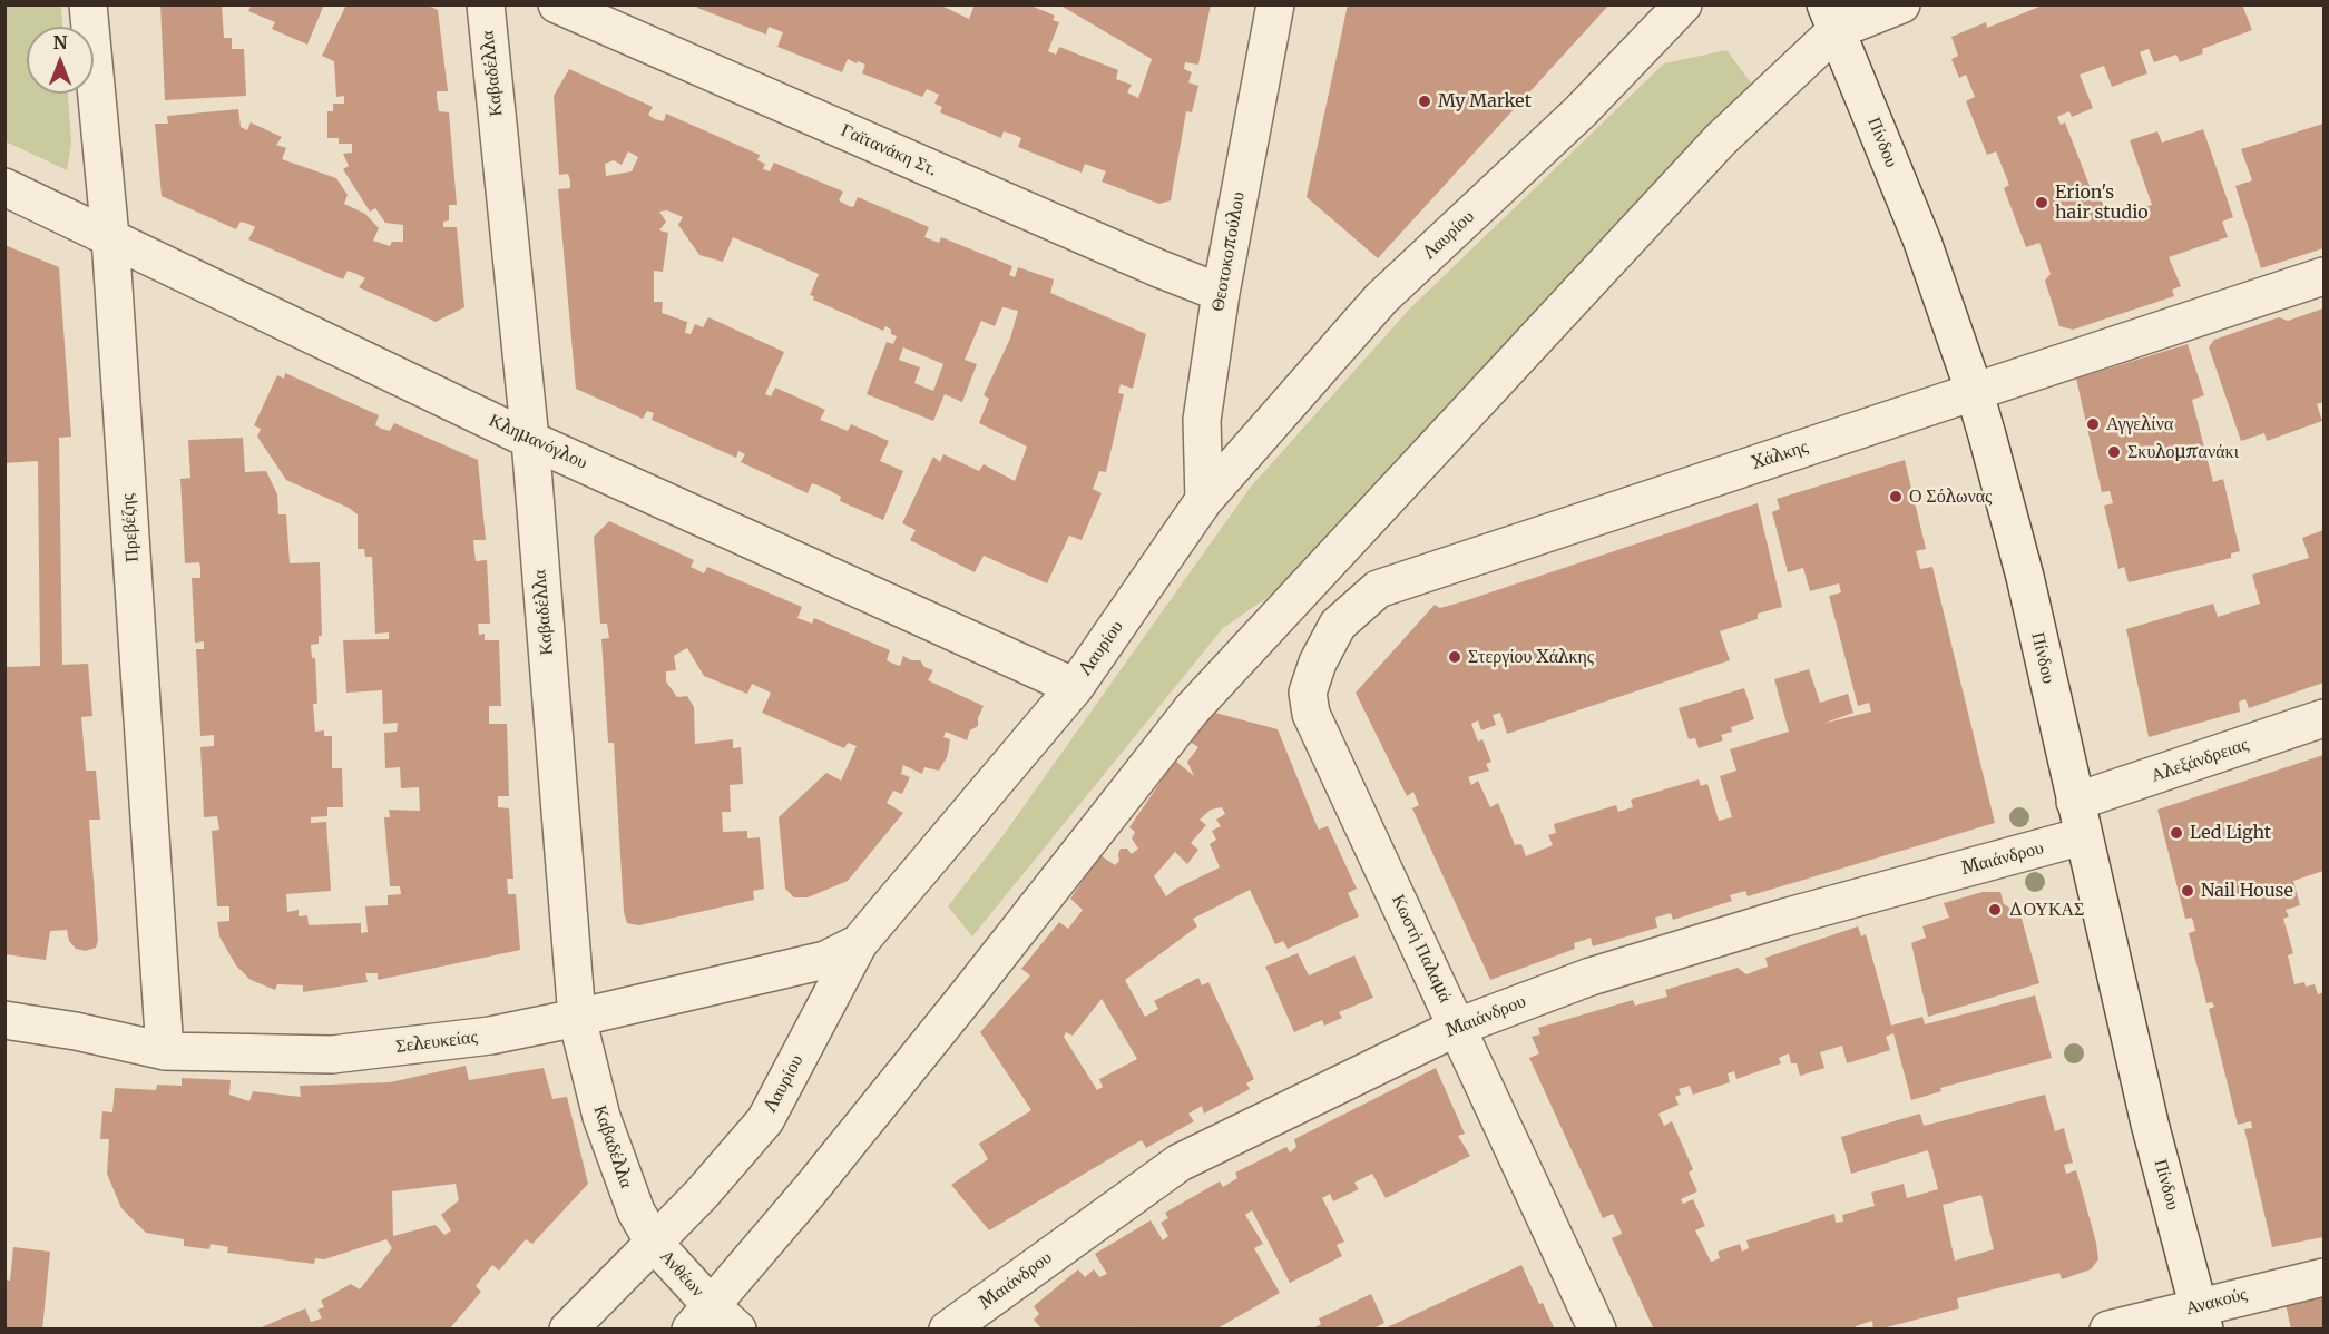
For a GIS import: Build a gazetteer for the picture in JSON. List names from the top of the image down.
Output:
{
  "streets": {
    "street": [
      "Καβαδέλλα",
      "Πίνδου",
      "Γαϊτανάκη Στ.",
      "Λαυρίου",
      "Θεοτοκοπούλου",
      "Κλημανόγλου",
      "Χάλκης",
      "Πρεβέζης",
      "Αλεξάνδρειας",
      "Μαιάνδρου",
      "Κωστή Παλαμά",
      "Σελευκείας",
      "Ανθέων",
      "Ανακούς"
    ]
  },
  "crossings": [
    ["Καβαδέλλα", "Κλημανόγλου"],
    ["Καβαδέλλα", "Σελευκείας"],
    ["Καβαδέλλα", "Ανθέων"],
    ["Πίνδου", "Χάλκης"],
    ["Πίνδου", "Αλεξάνδρειας"],
    ["Πίνδου", "Μαιάνδρου"],
    ["Πίνδου", "Ανακούς"],
    ["Γαϊτανάκη Στ.", "Θεοτοκοπούλου"],
    ["Λαυρίου", "Θεοτοκοπούλου"],
    ["Λαυρίου", "Κλημανόγλου"],
    ["Λαυρίου", "Σελευκείας"],
    ["Λαυρίου", "Ανθέων"],
    ["Κλημανόγλου", "Πρεβέζης"],
    ["Χάλκης", "Κωστή Παλαμά"],
    ["Πρεβέζης", "Σελευκείας"],
    ["Αλεξάνδρειας", "Μαιάνδρου"],
    ["Μαιάνδρου", "Κωστή Παλαμά"]
  ],
  "places": [
    "My Market",
    "Erion's hair studio",
    "Αγγελίνα",
    "Σκυλομπανάκι",
    "Ο Σόλωνας",
    "Στεργίου Χάλκης",
    "Led Light",
    "Nail House",
    "ΔΟΥΚΑΣ"
  ],
  "north": "top"
}
